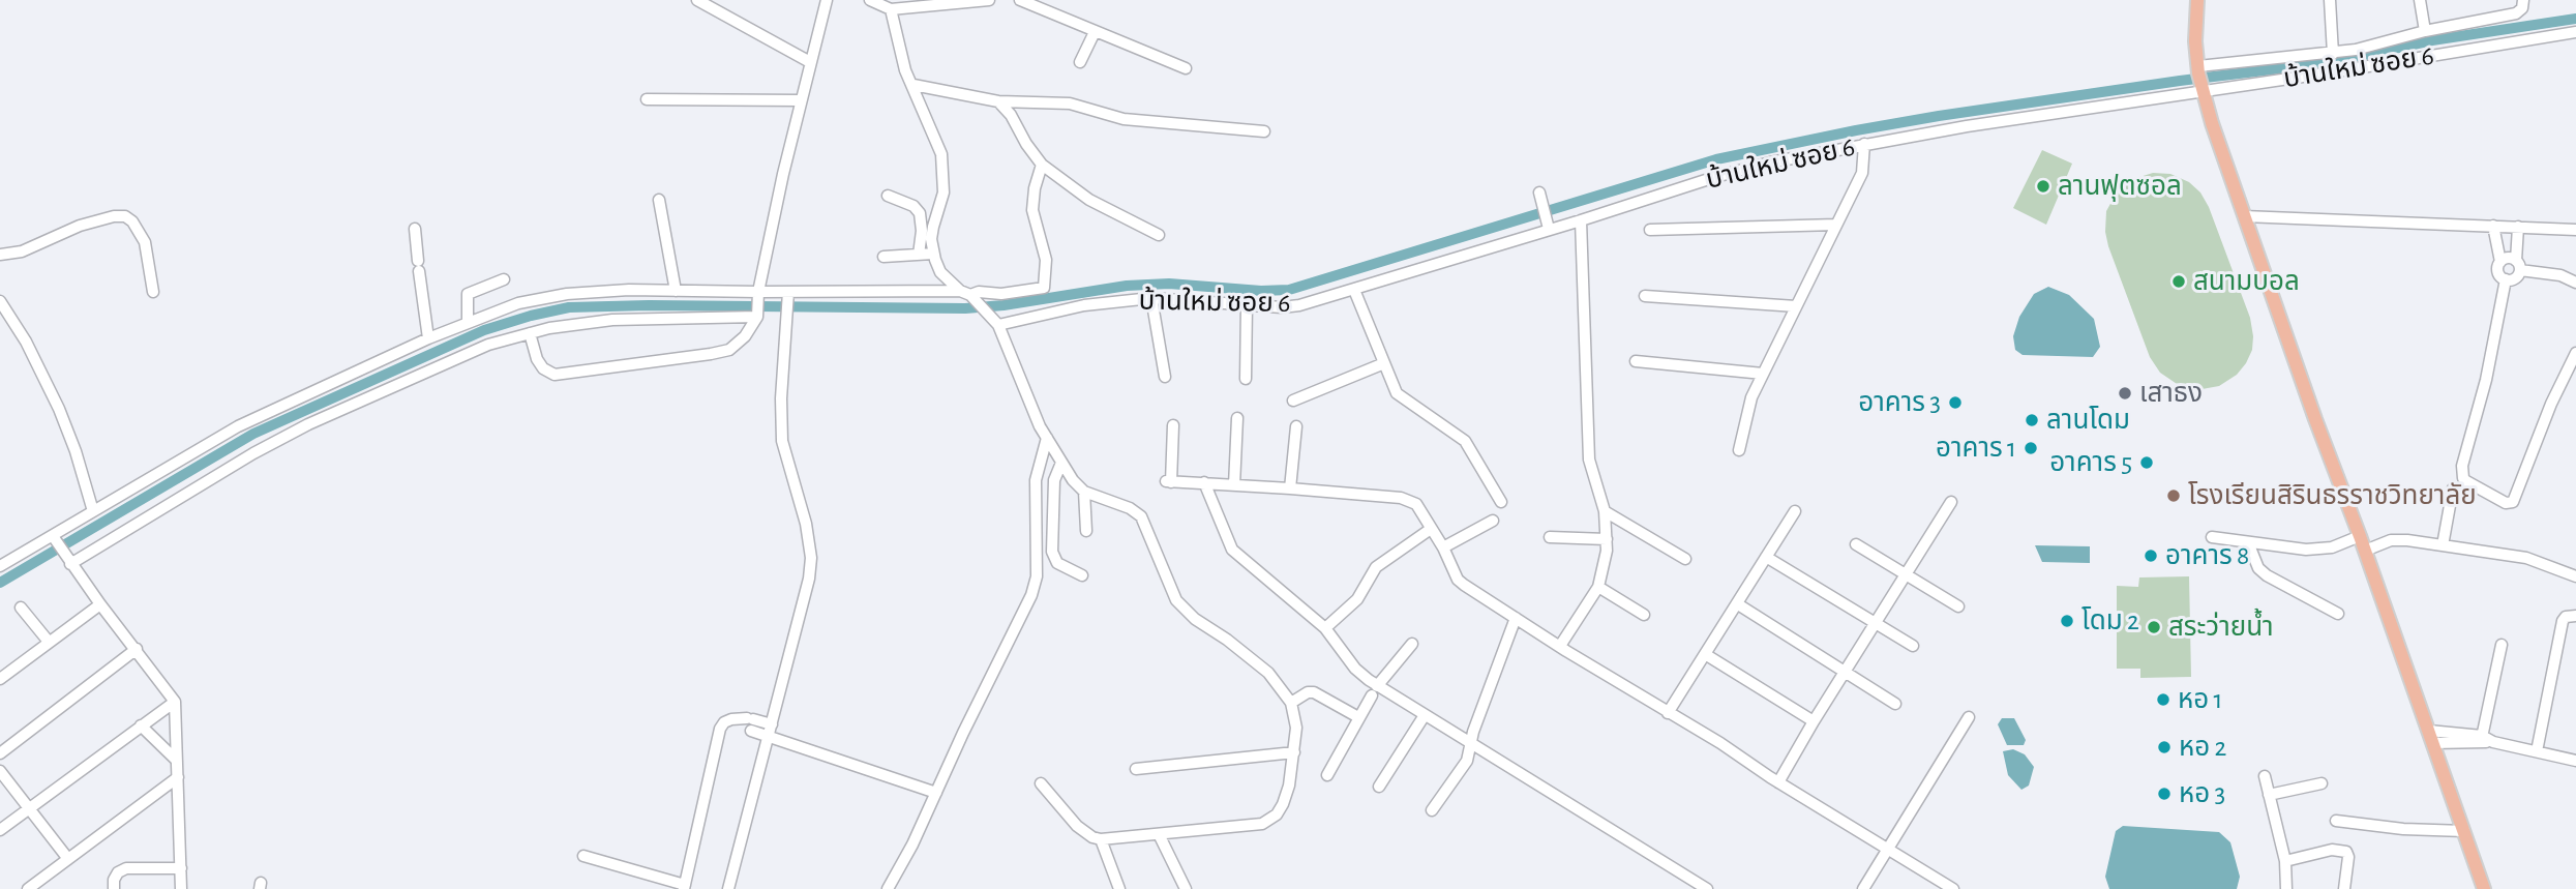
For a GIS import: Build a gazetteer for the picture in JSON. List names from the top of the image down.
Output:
{
  "streets": {
    "street": ["บ้านใหม่ ซอย 6"]
  },
  "places": [
    "ลานฟุตซอล",
    "สนามบอล",
    "เสาธง",
    "อาคาร 3",
    "ลานโดม",
    "อาคาร 1",
    "อาคาร 5",
    "โรงเรียนสิรินธรราชวิทยาลัย",
    "อาคาร 8",
    "โดม 2",
    "สระว่ายน้ำ",
    "หอ 1",
    "หอ 2",
    "หอ 3"
  ]
}
